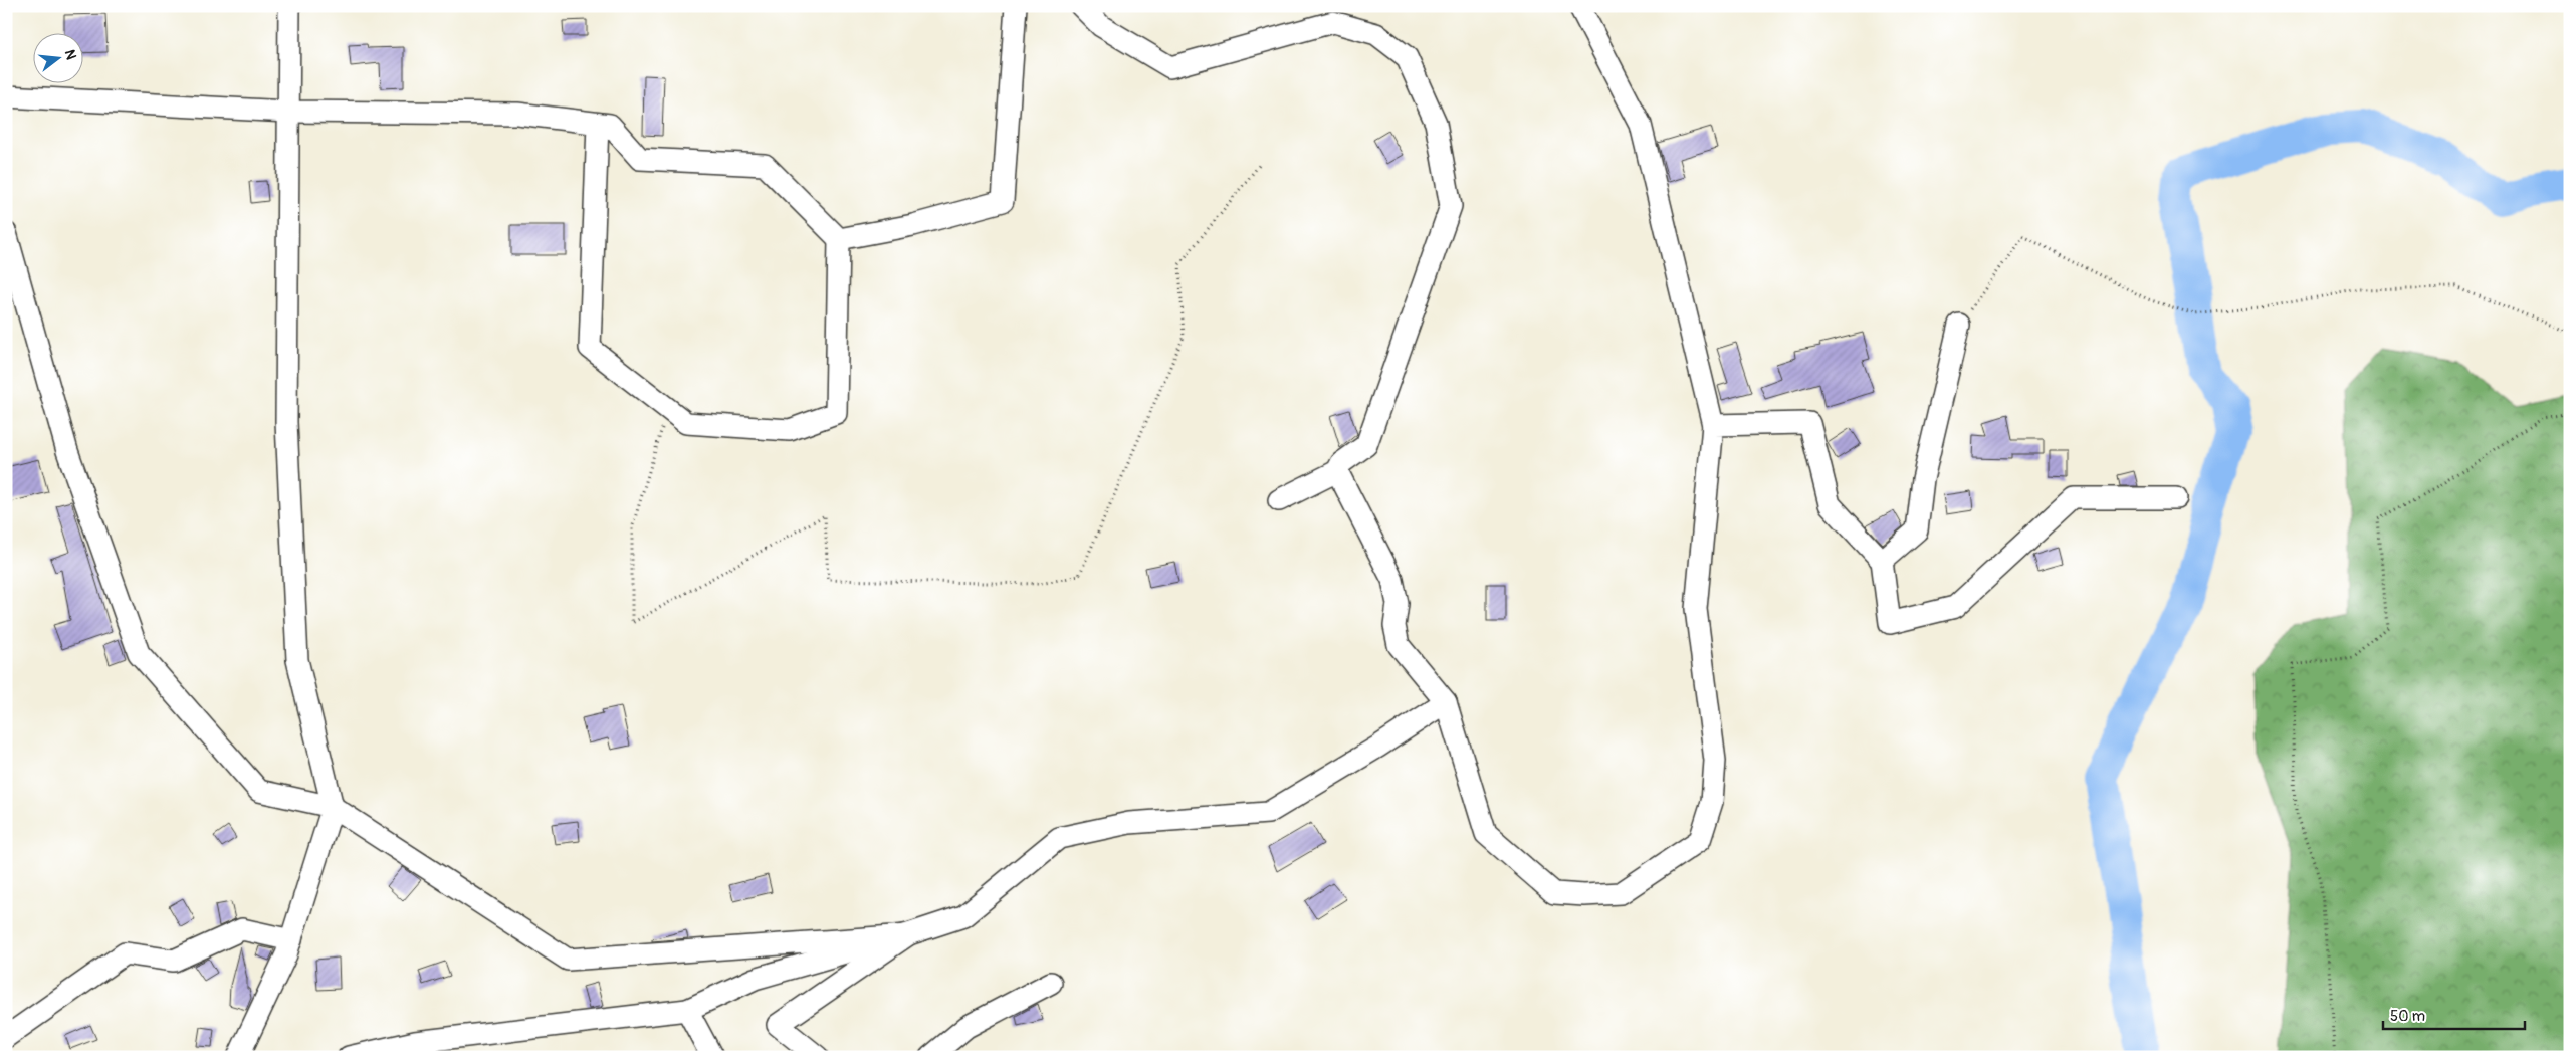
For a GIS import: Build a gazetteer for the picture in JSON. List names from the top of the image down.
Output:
{
  "scale_bar": "50 m",
  "north": "right"
}
